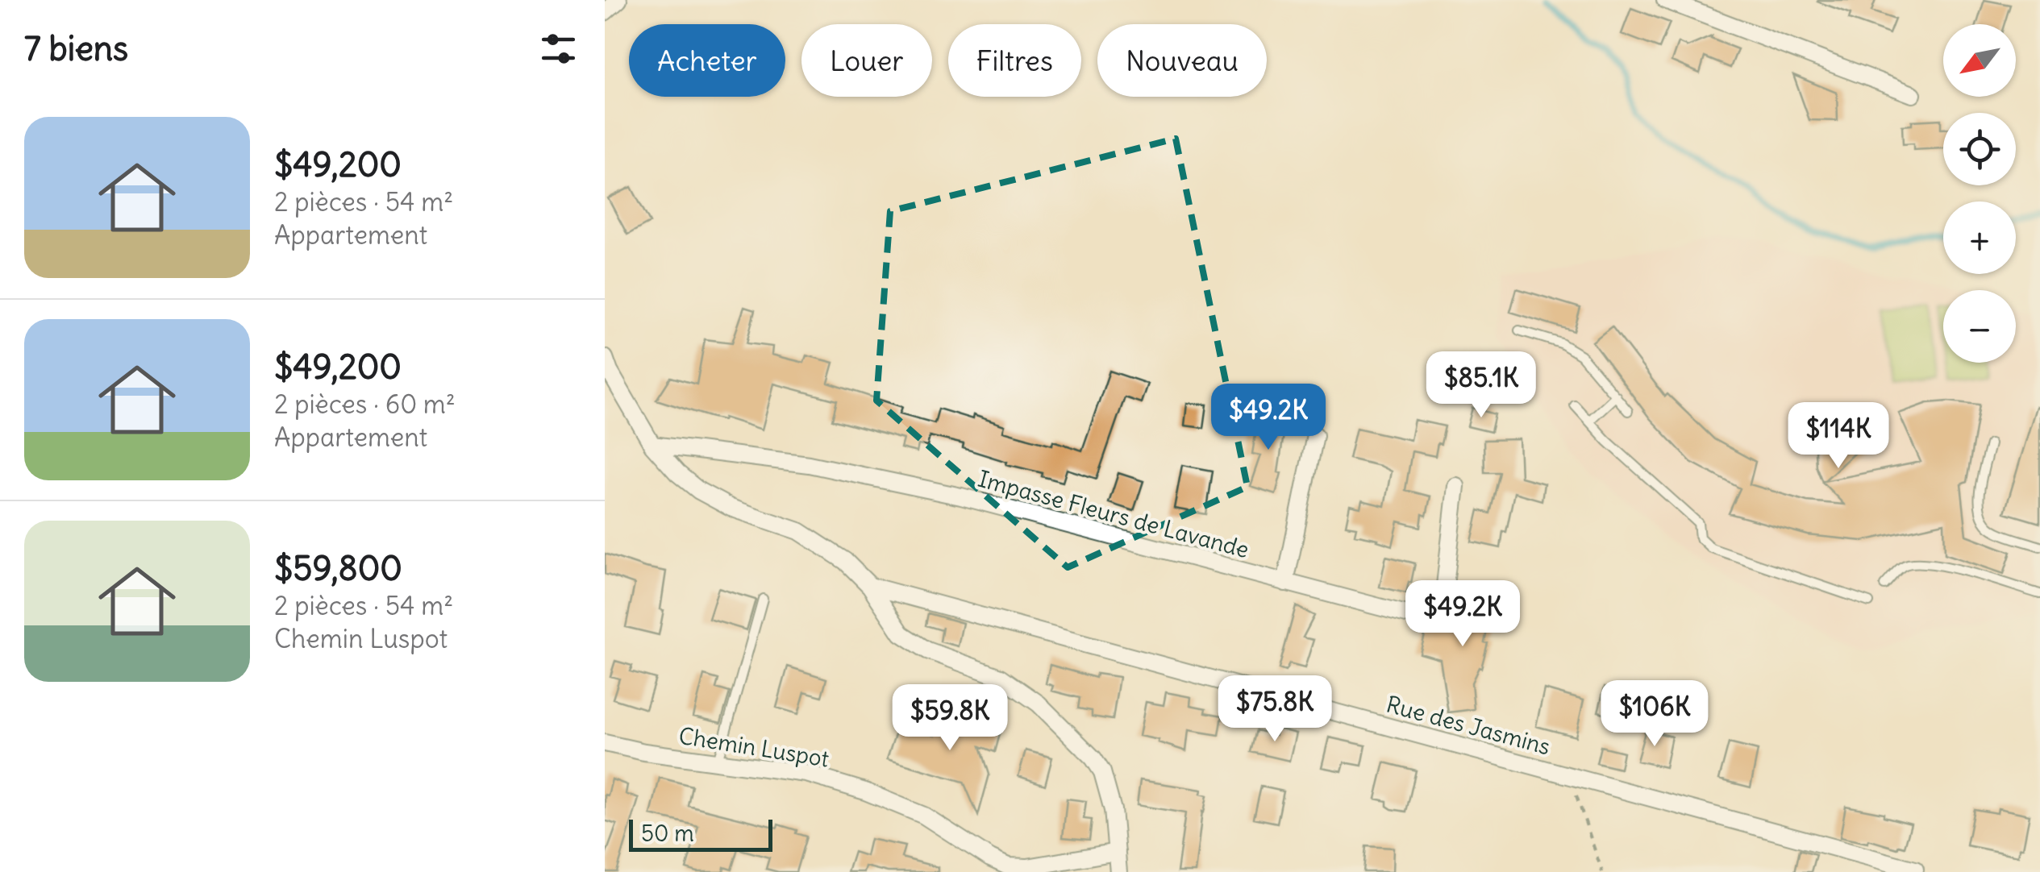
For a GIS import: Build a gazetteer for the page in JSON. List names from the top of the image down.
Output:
{
  "streets": {
    "street": ["Impasse Fleurs de Lavande", "Rue des Jasmins", "Chemin Luspot"]
  },
  "scale_bar": "50 m",
  "north": "bottom left",
  "page": {
    "heading": "7 biens",
    "map_buttons": ["+", "−"],
    "chip": [
      "Acheter",
      "Louer",
      "Filtres",
      "Nouveau"
    ],
    "list": [
      {
        "name": "$49,200",
        "note": "2 pièces · 54 m² · Appartement"
      },
      {
        "name": "$49,200",
        "note": "2 pièces · 60 m² · Appartement"
      },
      {
        "name": "$59,800",
        "note": "2 pièces · 54 m² · Chemin Luspot"
      }
    ],
    "price": [
      "$85.1K",
      "$49.2K",
      "$114K",
      "$49.2K",
      "$75.8K",
      "$106K",
      "$59.8K"
    ],
    "scale": "50 m"
  }
}
